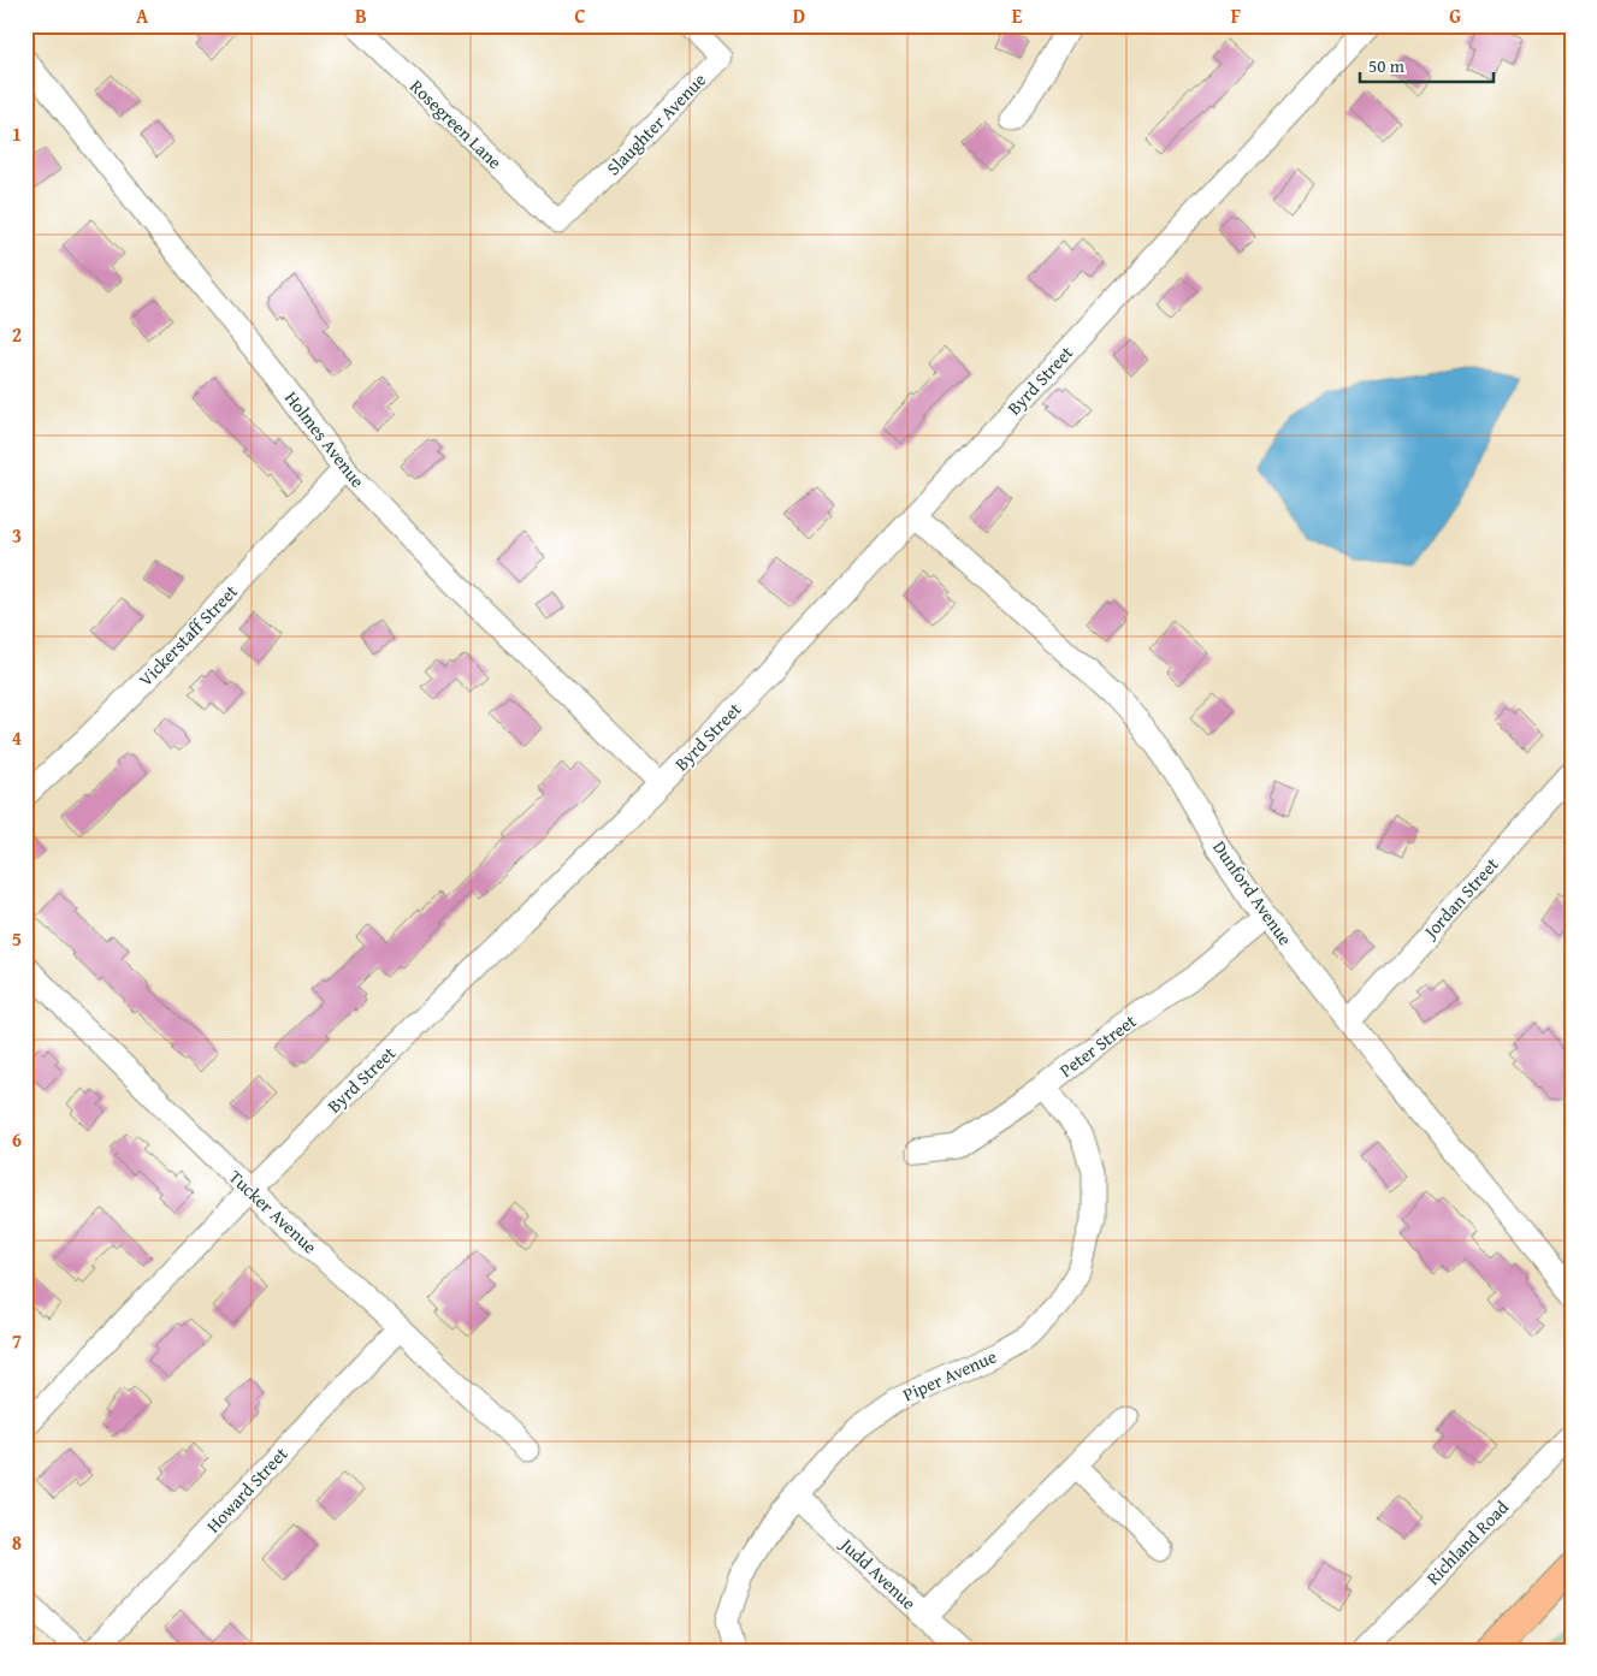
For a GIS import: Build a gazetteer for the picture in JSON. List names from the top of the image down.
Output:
{
  "streets": {
    "street": [
      "Rosegreen Lane",
      "Slaughter Avenue",
      "Byrd Street",
      "Holmes Avenue",
      "Vickerstaff Street",
      "Dunford Avenue",
      "Jordan Street",
      "Peter Street",
      "Tucker Avenue",
      "Piper Avenue",
      "Howard Street",
      "Richland Road",
      "Judd Avenue"
    ]
  },
  "crossings": [
    ["Rosegreen Lane", "Slaughter Avenue"],
    ["Byrd Street", "Holmes Avenue"],
    ["Byrd Street", "Dunford Avenue"],
    ["Byrd Street", "Tucker Avenue"],
    ["Holmes Avenue", "Vickerstaff Street"],
    ["Dunford Avenue", "Jordan Street"],
    ["Dunford Avenue", "Peter Street"],
    ["Peter Street", "Piper Avenue"],
    ["Tucker Avenue", "Howard Street"],
    ["Piper Avenue", "Judd Avenue"]
  ],
  "scale_bar": "50 m",
  "grid": {
    "columns": [
      "A",
      "B",
      "C",
      "D",
      "E",
      "F",
      "G"
    ],
    "rows": [
      "1",
      "2",
      "3",
      "4",
      "5",
      "6",
      "7",
      "8"
    ]
  }
}
